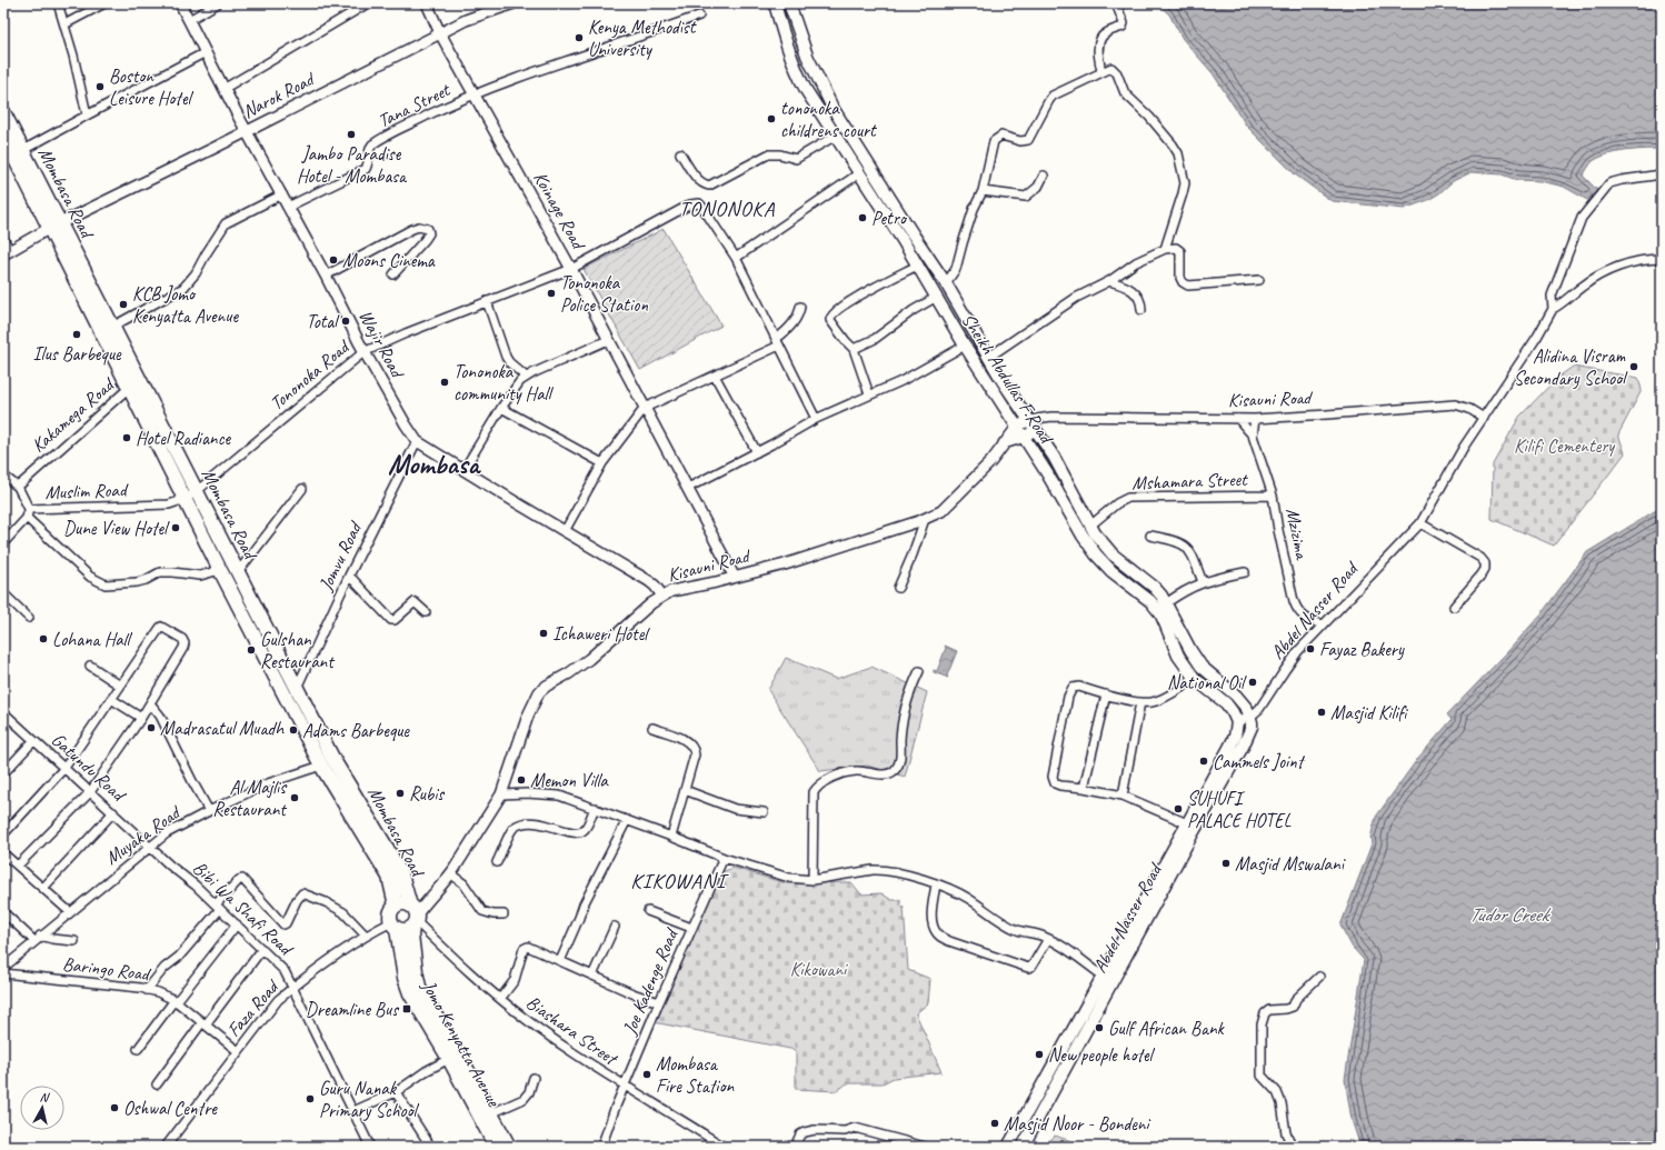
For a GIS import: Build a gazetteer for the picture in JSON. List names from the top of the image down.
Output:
{
  "streets": {
    "highway": ["Mombasa Road", "Jomo Kenyatta Avenue"],
    "main road": ["Sheikh Abdullas F.Road", "Abdel Nasser Road"],
    "street": [
      "Narok Road",
      "Tana Street",
      "Koinage Road",
      "Wajir Road",
      "Tononoka Road",
      "Kisauni Road",
      "Kakamega Road",
      "Mshamara Street",
      "Muslim Road",
      "Mzizima",
      "Jomvu Road",
      "Gatundu Road",
      "Muyaka Road",
      "Bibi Wa Shafi Road",
      "Baringo Road",
      "Joe Kadenge Road",
      "Faza Road",
      "Biashara Street"
    ]
  },
  "crossings": [
    ["Narok Road", "Mombasa Road"],
    ["Narok Road", "Koinage Road"],
    ["Narok Road", "Wajir Road"],
    ["Tana Street", "Koinage Road"],
    ["Tana Street", "Wajir Road"],
    ["Mombasa Road", "Tononoka Road"],
    ["Mombasa Road", "Kisauni Road"],
    ["Mombasa Road", "Kakamega Road"],
    ["Mombasa Road", "Muslim Road"],
    ["Mombasa Road", "Jomvu Road"],
    ["Mombasa Road", "Muyaka Road"],
    ["Mombasa Road", "Faza Road"],
    ["Mombasa Road", "Biashara Street"],
    ["Mombasa Road", "Jomo Kenyatta Avenue"],
    ["Koinage Road", "Tononoka Road"],
    ["Koinage Road", "Kisauni Road"],
    ["Wajir Road", "Tononoka Road"],
    ["Wajir Road", "Kisauni Road"],
    ["Wajir Road", "Jomvu Road"],
    ["Sheikh Abdullas F.Road", "Kisauni Road"],
    ["Sheikh Abdullas F.Road", "Mshamara Street"],
    ["Sheikh Abdullas F.Road", "Abdel Nasser Road"],
    ["Kisauni Road", "Abdel Nasser Road"],
    ["Kisauni Road", "Faza Road"],
    ["Kisauni Road", "Biashara Street"],
    ["Kisauni Road", "Jomo Kenyatta Avenue"],
    ["Mshamara Street", "Mzizima"],
    ["Mzizima", "Abdel Nasser Road"],
    ["Gatundu Road", "Muyaka Road"],
    ["Gatundu Road", "Bibi Wa Shafi Road"],
    ["Muyaka Road", "Bibi Wa Shafi Road"],
    ["Bibi Wa Shafi Road", "Faza Road"],
    ["Baringo Road", "Faza Road"],
    ["Joe Kadenge Road", "Biashara Street"],
    ["Faza Road", "Biashara Street"],
    ["Faza Road", "Jomo Kenyatta Avenue"],
    ["Biashara Street", "Jomo Kenyatta Avenue"]
  ],
  "districts": ["TONONOKA", "Mombasa", "KIKOWANI"],
  "water": ["Tudor Creek"],
  "parks": ["Kilifi Cementery", "Kikowani"],
  "places": {
    "other": [
      "Kenya Methodist University",
      "Boston Leisure Hotel",
      "tononoka childrens court",
      "Jambo Paradise Hotel - Mombasa",
      "Petro",
      "Moons Cinema",
      "Tononoka Police Station",
      "KCB Jomo Kenyatta Avenue",
      "Total",
      "Ilus Barbeque",
      "Alidina Visram Secondary School",
      "Tononoka community Hall",
      "Hotel Radiance",
      "Dune View Hotel",
      "Ichaweri Hotel",
      "Lohana Hall",
      "Fayaz Bakery",
      "Gulshan Restaurant",
      "National Oil",
      "Masjid Kilifi",
      "Madrasatul Muadh",
      "Adams Barbeque",
      "Cammels Joint",
      "Memon Villa",
      "Rubis",
      "Al Majlis Restaurant",
      "SUHUFI PALACE HOTEL",
      "Masjid Mswalani",
      "Gulf African Bank",
      "New people hotel",
      "Mombasa Fire Station",
      "Guru Nanak Primary School",
      "Oshwal Centre",
      "Masjid Noor - Bondeni"
    ],
    "transit": ["Dreamline Bus"]
  },
  "north": "top"
}
